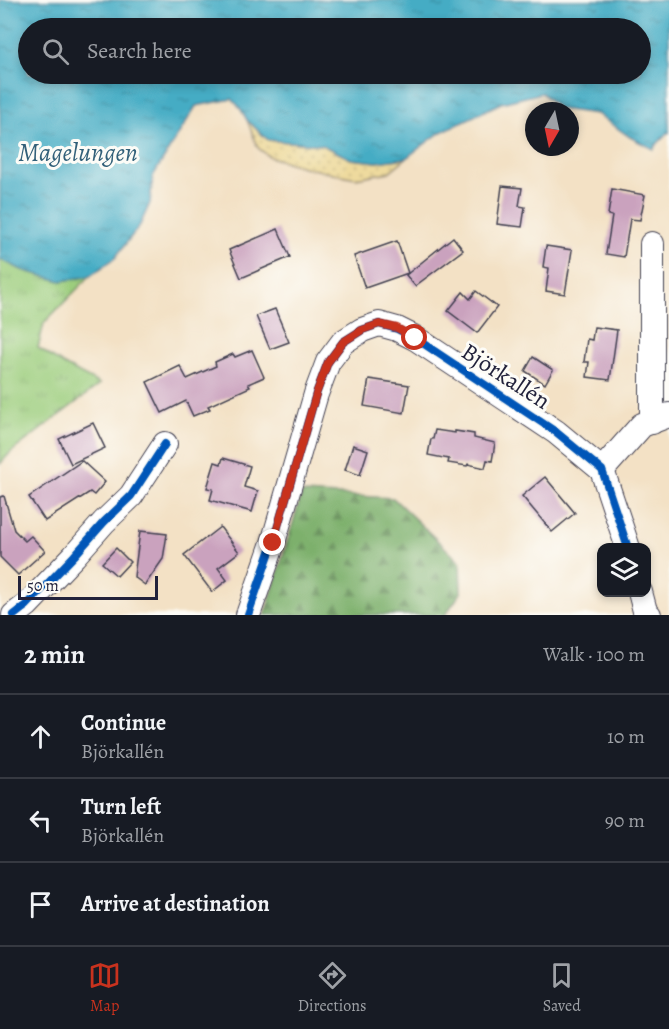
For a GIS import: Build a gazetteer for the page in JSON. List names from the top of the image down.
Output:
{
  "streets": {
    "street": ["Björkallén"]
  },
  "water": ["Magelungen"],
  "scale_bar": "50 m",
  "north": "bottom",
  "page": {
    "search": "Search here",
    "scale": "50 m",
    "heading": ["2 min", "Walk · 100 m"],
    "list": [
      ["Continue", "Björkallén", "10 m"],
      ["Turn left", "Björkallén", "90 m"],
      "Arrive at destination"
    ],
    "nav": ["Map", "Directions", "Saved"]
  }
}
